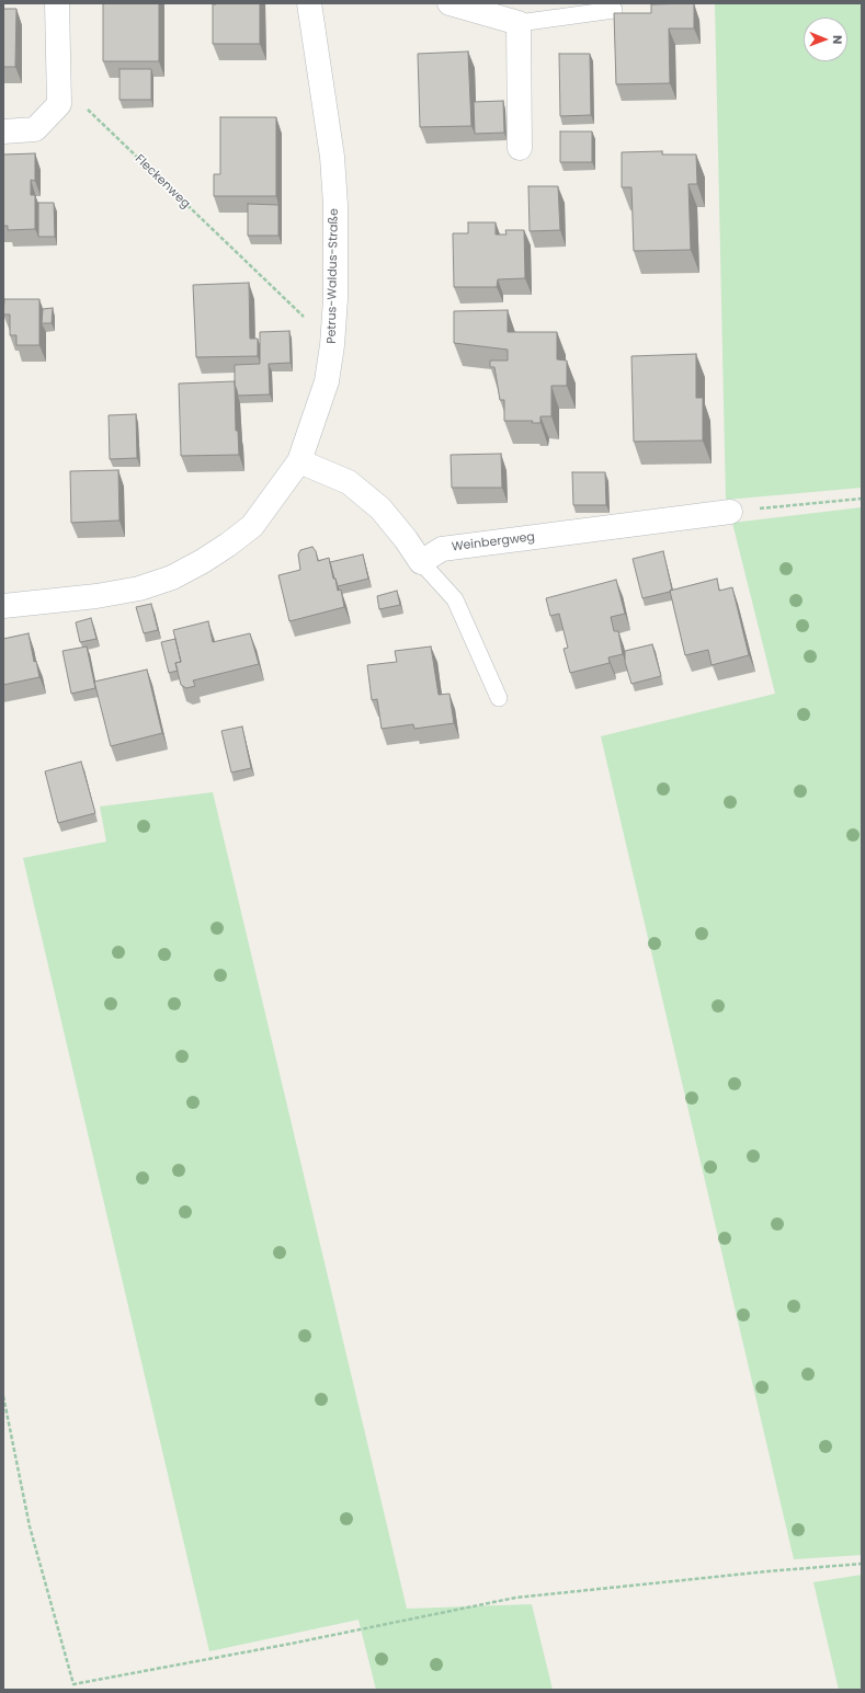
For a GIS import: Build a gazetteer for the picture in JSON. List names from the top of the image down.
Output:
{
  "streets": {
    "street": ["Petrus-Waldus-Straße", "Weinbergweg"],
    "path": ["Fleckenweg"]
  },
  "crossings": [
    ["Fleckenweg", "Petrus-Waldus-Straße"]
  ],
  "north": "right"
}
